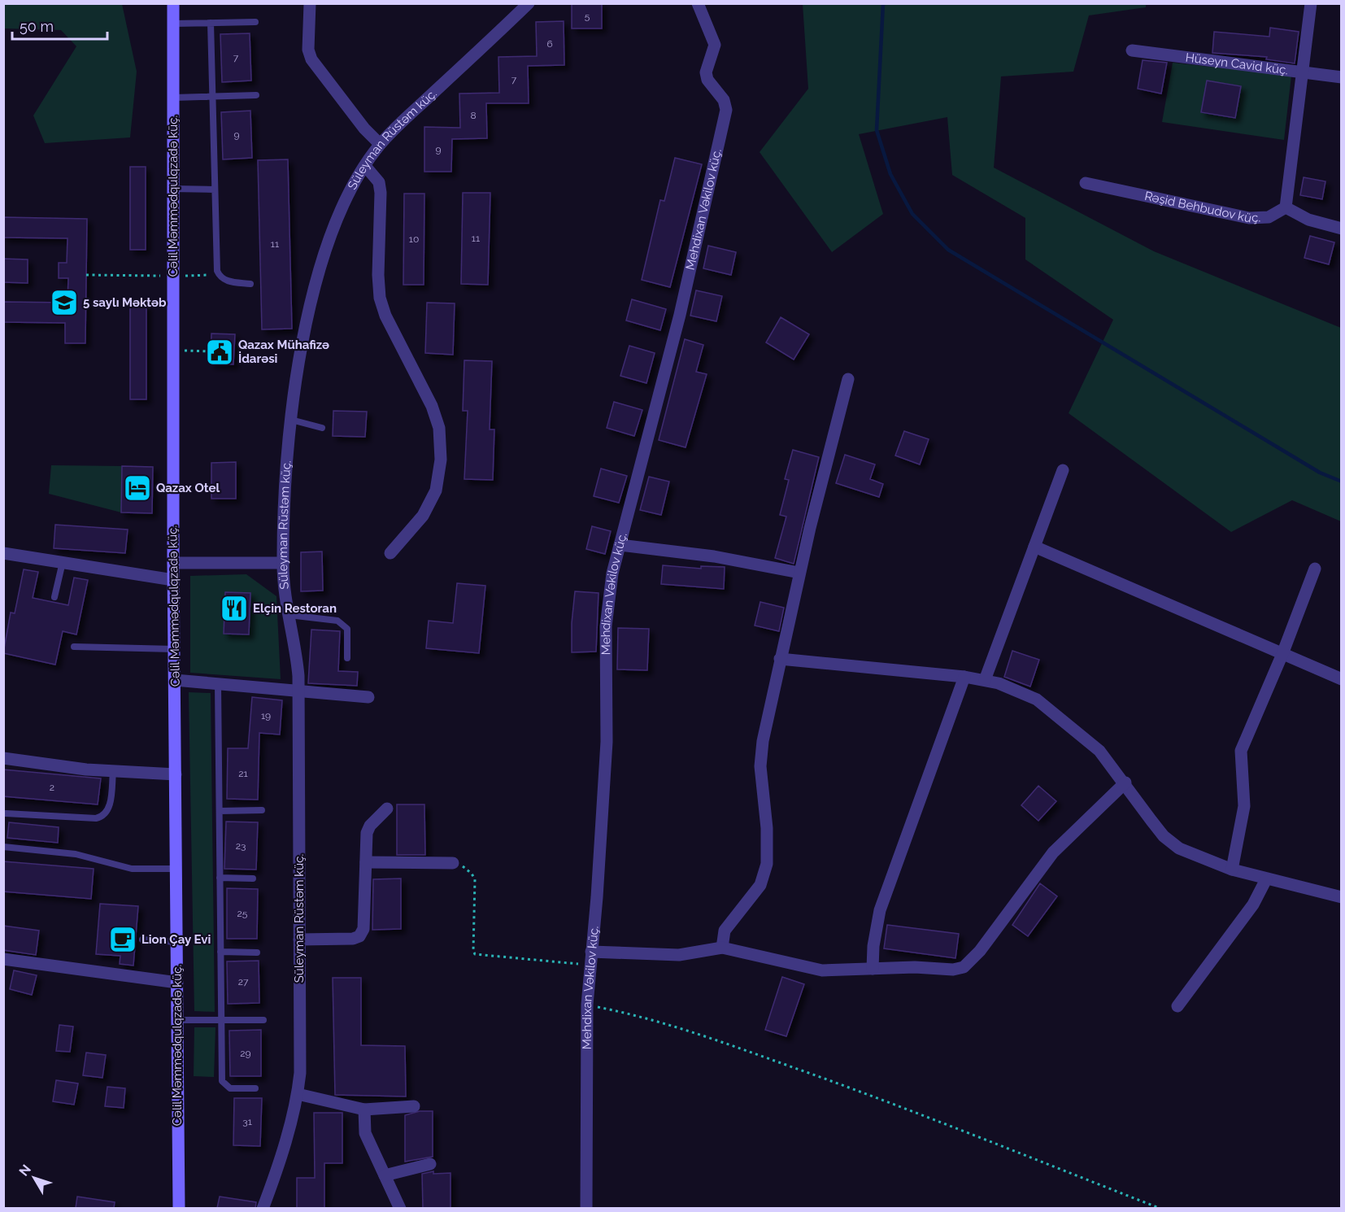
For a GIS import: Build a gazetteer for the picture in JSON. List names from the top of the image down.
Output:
{
  "streets": {
    "street": [
      "Hüseyn Cavid küç.",
      "Süleyman Rüstəm küç.",
      "Cəlil Məmmədqulqzadə küç.",
      "Rəşid Behbudov küç.",
      "Mehdixan Vəkilov küç."
    ]
  },
  "places": {
    "school or university": ["5 saylı Məktəb"],
    "public building": ["Qazax Mühafizə İdarəsi"],
    "hotel": ["Qazax Otel"],
    "restaurant": ["Elçin Restoran"],
    "cafe": ["Lion Çay Evi"]
  },
  "house_numbers": [
    "5",
    "6",
    "7",
    "7",
    "8",
    "9",
    "9",
    "11",
    "10",
    "11",
    "19",
    "21",
    "2",
    "23",
    "25",
    "27",
    "29",
    "31"
  ],
  "scale_bar": "50 m",
  "north": "top left"
}
